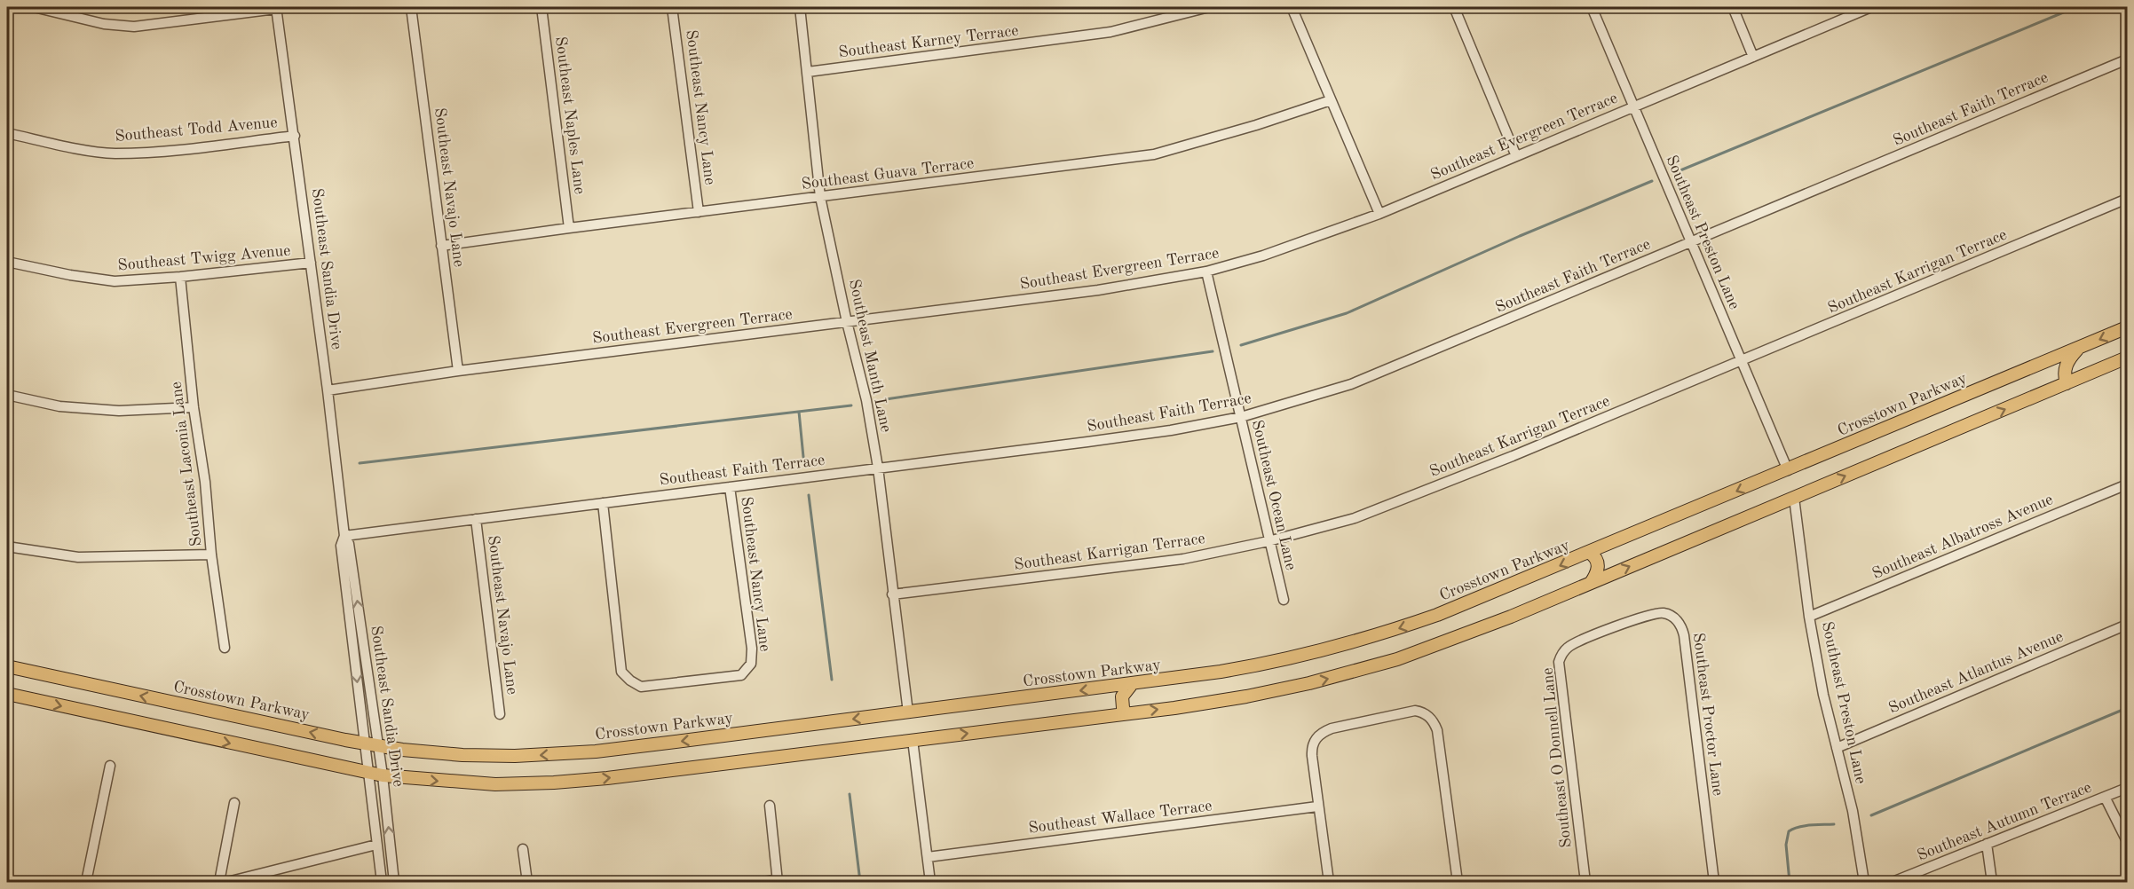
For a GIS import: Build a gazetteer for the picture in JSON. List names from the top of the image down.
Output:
{
  "streets": {
    "main road": ["Crosstown Parkway"],
    "street": [
      "Southeast Karney Terrace",
      "Southeast Nancy Lane",
      "Southeast Faith Terrace",
      "Southeast Naples Lane",
      "Southeast Todd Avenue",
      "Southeast Evergreen Terrace",
      "Southeast Guava Terrace",
      "Southeast Navajo Lane",
      "Southeast Preston Lane",
      "Southeast Twigg Avenue",
      "Southeast Sandia Drive",
      "Southeast Karrigan Terrace",
      "Southeast Manth Lane",
      "Southeast Laconia Lane",
      "Southeast Ocean Lane",
      "Southeast Albatross Avenue",
      "Southeast Atlantus Avenue",
      "Southeast Proctor Lane",
      "Southeast O Donnell Lane",
      "Southeast Wallace Terrace",
      "Southeast Autumn Terrace"
    ]
  },
  "crossings": [
    ["Southeast Karney Terrace", "Southeast Manth Lane"],
    ["Southeast Nancy Lane", "Southeast Faith Terrace"],
    ["Southeast Nancy Lane", "Southeast Guava Terrace"],
    ["Southeast Faith Terrace", "Southeast Navajo Lane"],
    ["Southeast Faith Terrace", "Southeast Preston Lane"],
    ["Southeast Faith Terrace", "Southeast Sandia Drive"],
    ["Southeast Faith Terrace", "Southeast Manth Lane"],
    ["Southeast Faith Terrace", "Southeast Ocean Lane"],
    ["Southeast Naples Lane", "Southeast Guava Terrace"],
    ["Southeast Todd Avenue", "Southeast Sandia Drive"],
    ["Southeast Evergreen Terrace", "Southeast Navajo Lane"],
    ["Southeast Evergreen Terrace", "Southeast Preston Lane"],
    ["Southeast Evergreen Terrace", "Southeast Sandia Drive"],
    ["Southeast Evergreen Terrace", "Southeast Manth Lane"],
    ["Southeast Evergreen Terrace", "Southeast Ocean Lane"],
    ["Southeast Guava Terrace", "Southeast Navajo Lane"],
    ["Southeast Guava Terrace", "Southeast Manth Lane"],
    ["Southeast Preston Lane", "Southeast Karrigan Terrace"],
    ["Southeast Preston Lane", "Crosstown Parkway"],
    ["Southeast Preston Lane", "Southeast Albatross Avenue"],
    ["Southeast Preston Lane", "Southeast Atlantus Avenue"],
    ["Southeast Twigg Avenue", "Southeast Sandia Drive"],
    ["Southeast Twigg Avenue", "Southeast Laconia Lane"],
    ["Southeast Sandia Drive", "Crosstown Parkway"],
    ["Southeast Karrigan Terrace", "Southeast Manth Lane"],
    ["Southeast Karrigan Terrace", "Southeast Ocean Lane"],
    ["Southeast Manth Lane", "Crosstown Parkway"],
    ["Southeast Proctor Lane", "Southeast O Donnell Lane"]
  ]
}
